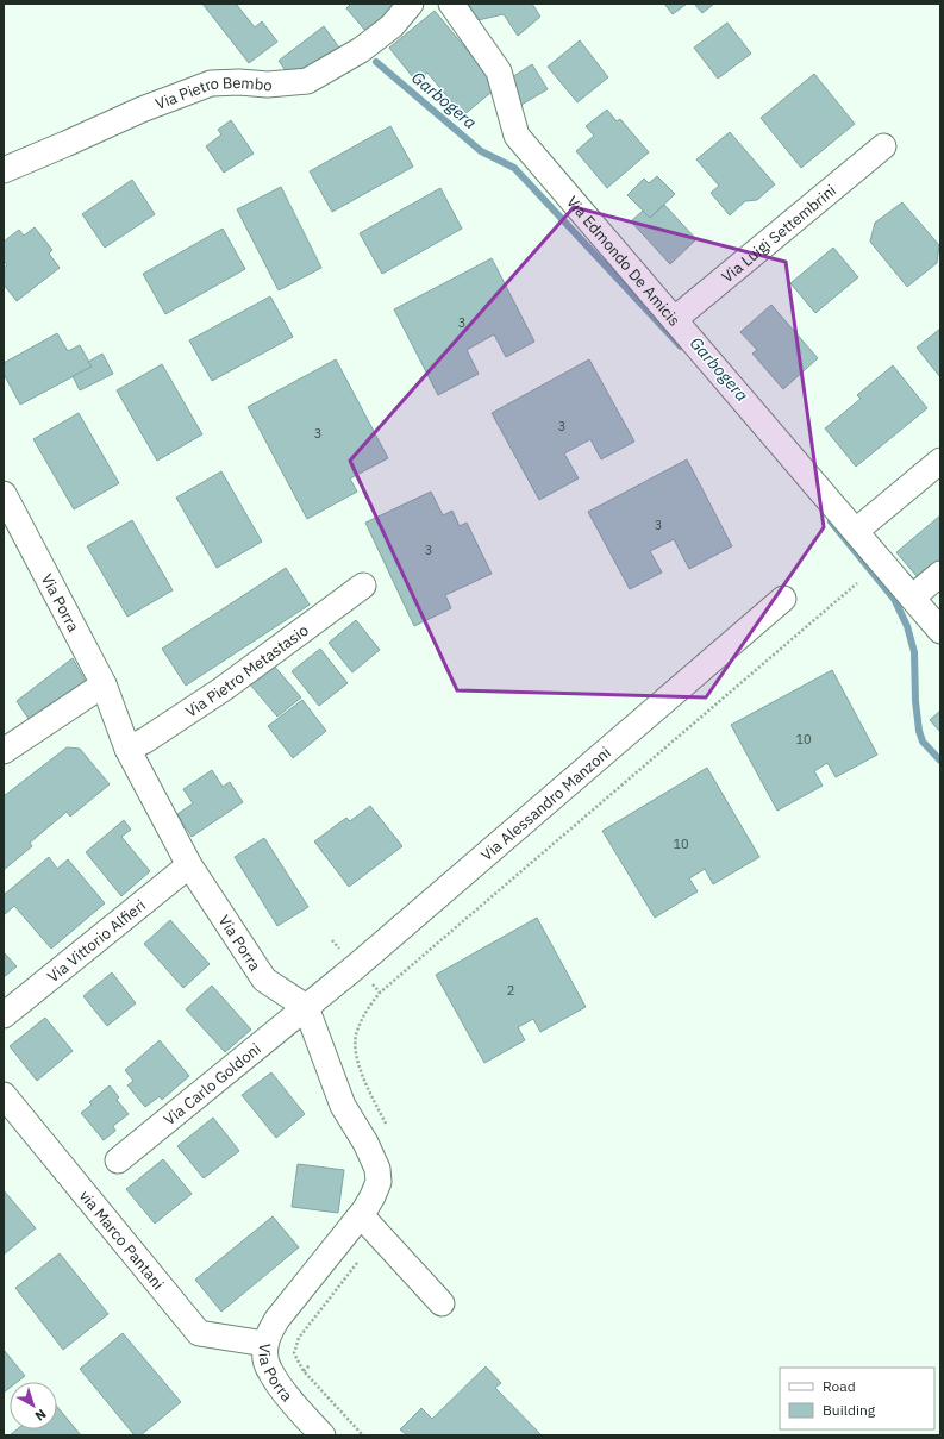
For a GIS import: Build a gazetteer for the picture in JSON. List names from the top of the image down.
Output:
{
  "streets": {
    "street": [
      "Via Pietro Bembo",
      "Via Luigi Settembrini",
      "Via Edmondo De Amicis",
      "Via Porra",
      "Via Pietro Metastasio",
      "Via Alessandro Manzoni",
      "Via Vittorio Alfieri",
      "Via Carlo Goldoni",
      "via Marco Pantani"
    ]
  },
  "crossings": [
    ["Via Luigi Settembrini", "Via Edmondo De Amicis"],
    ["Via Porra", "Via Pietro Metastasio"],
    ["Via Porra", "Via Alessandro Manzoni"],
    ["Via Porra", "Via Vittorio Alfieri"],
    ["Via Porra", "Via Carlo Goldoni"],
    ["Via Porra", "via Marco Pantani"],
    ["Via Alessandro Manzoni", "Via Carlo Goldoni"]
  ],
  "water": ["Garbogera"],
  "house_numbers": [
    "3",
    "3",
    "3",
    "3",
    "3",
    "10",
    "10",
    "2"
  ],
  "legend": ["Road", "Building"],
  "north": "bottom right"
}
